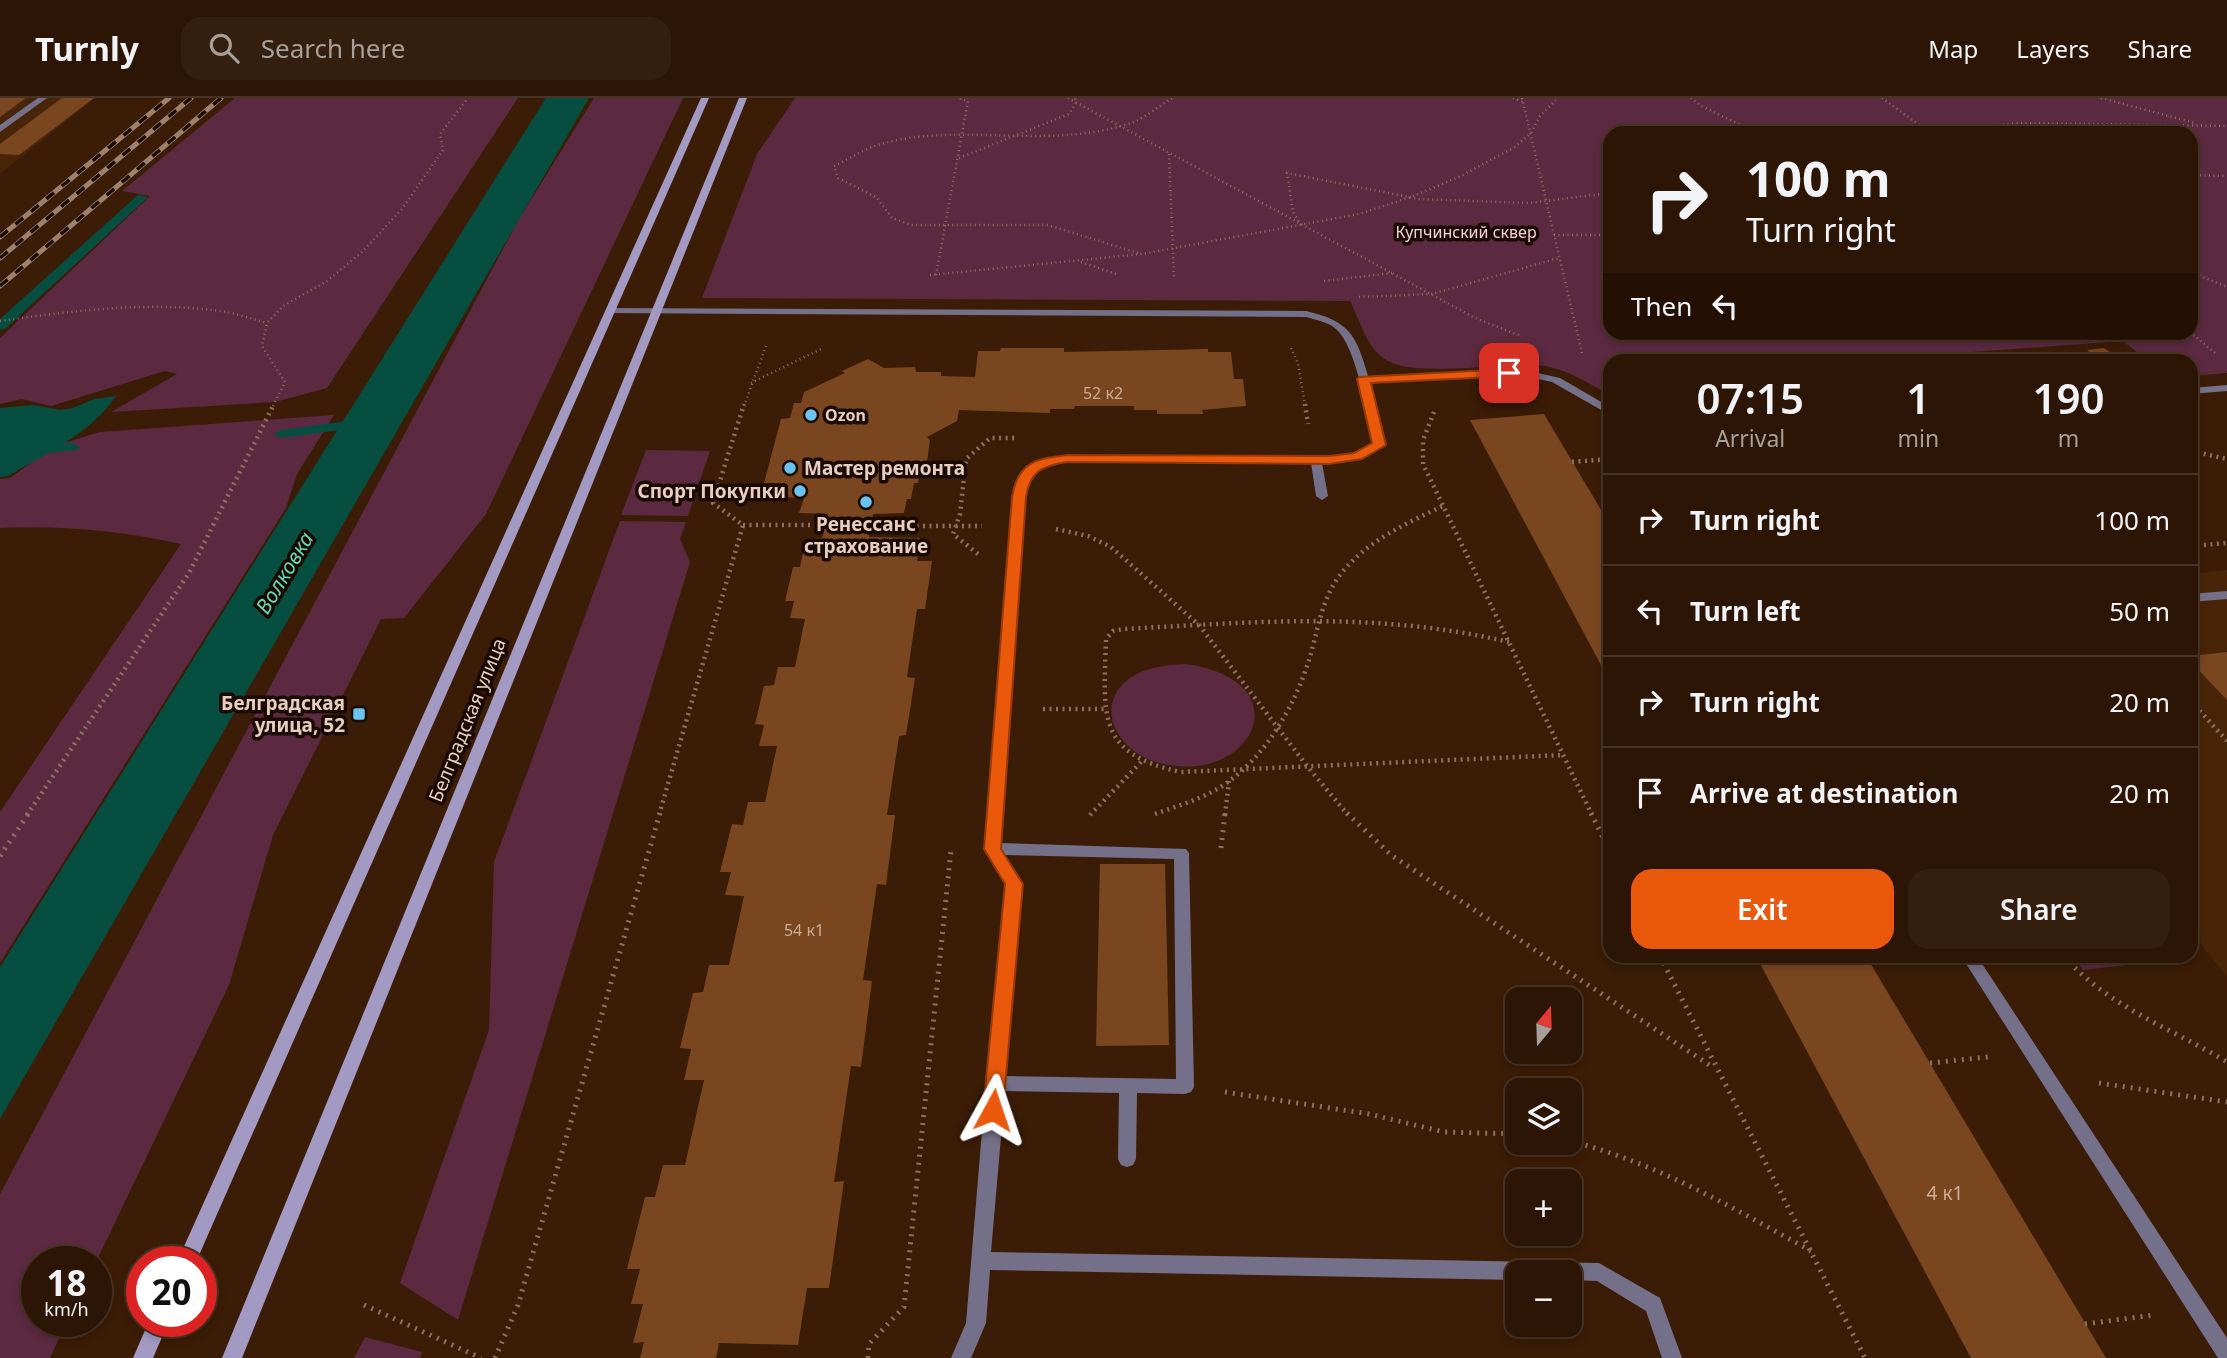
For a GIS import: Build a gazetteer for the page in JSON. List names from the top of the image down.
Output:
{
  "streets": {
    "street": ["Белградская улица"]
  },
  "water": ["Волковка"],
  "parks": ["Купчинский сквер"],
  "places": {
    "other": [
      "Ozon",
      "Мастер ремонта",
      "Спорт Покупки",
      "Ренессанс страхование"
    ],
    "transit": ["Белградская улица, 52"]
  },
  "house_numbers": ["52 к2", "54 к1", "4 к1"],
  "north": "top",
  "page": {
    "header": "Turnly",
    "search": "Search here",
    "nav": ["Map", "Layers", "Share"],
    "turn": ["100 m", "Turn right"],
    "then": "Then",
    "eta": [
      "07:15",
      "Arrival",
      "1",
      "min",
      "190",
      "m"
    ],
    "list": [
      {
        "name": "Turn right",
        "value": "100 m"
      },
      {
        "name": "Turn left",
        "value": "50 m"
      },
      {
        "name": "Turn right",
        "value": "20 m"
      },
      {
        "name": "Arrive at destination",
        "value": "20 m"
      }
    ],
    "buttons": ["Exit", "Share"],
    "map_buttons": ["+", "−"],
    "speed": "18 km/h",
    "limit": "20"
  }
}
